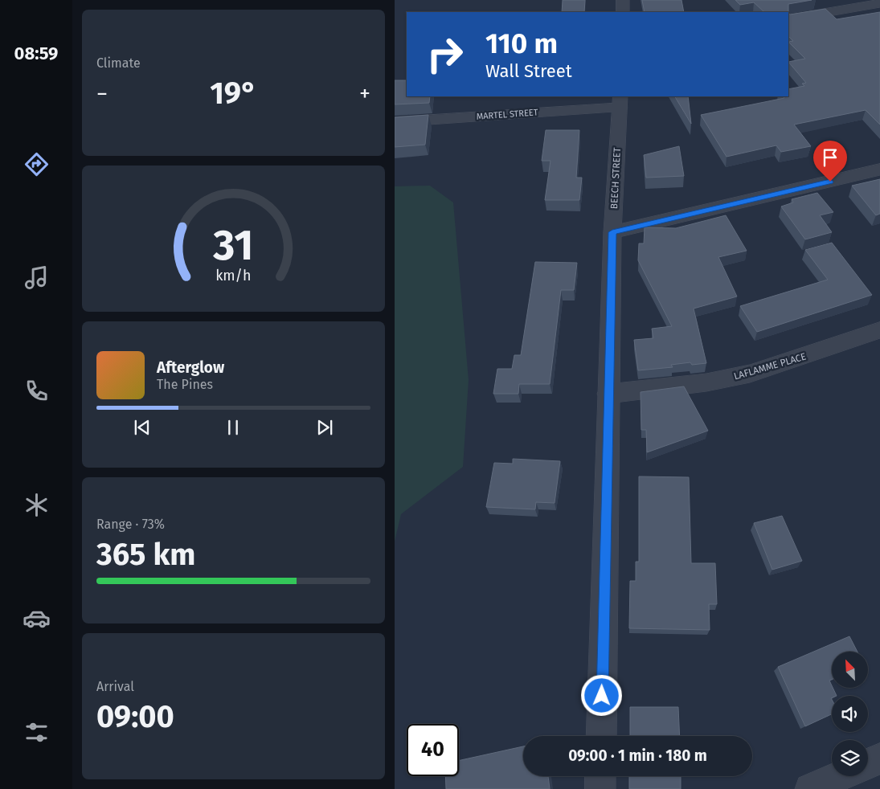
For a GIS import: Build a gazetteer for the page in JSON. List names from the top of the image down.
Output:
{
  "streets": {
    "street": ["MARTEL STREET", "BEECH STREET", "LAFLAMME PLACE"]
  },
  "crossings": [
    ["MARTEL STREET", "BEECH STREET"],
    ["BEECH STREET", "LAFLAMME PLACE"]
  ],
  "north": "top left",
  "page": {
    "tabs": "08:59",
    "tile": [
      "Climate",
      ["Range · 73%", "365 km"],
      ["Arrival", "09:00"]
    ],
    "turn": ["110 m", "Wall Street"],
    "heat": ["−", "19°", "+"],
    "song": ["Afterglow", "The Pines"],
    "limit": "40",
    "trip": "09:00 · 1 min · 180 m",
    "gauge": ["31", "km/h"]
  }
}
